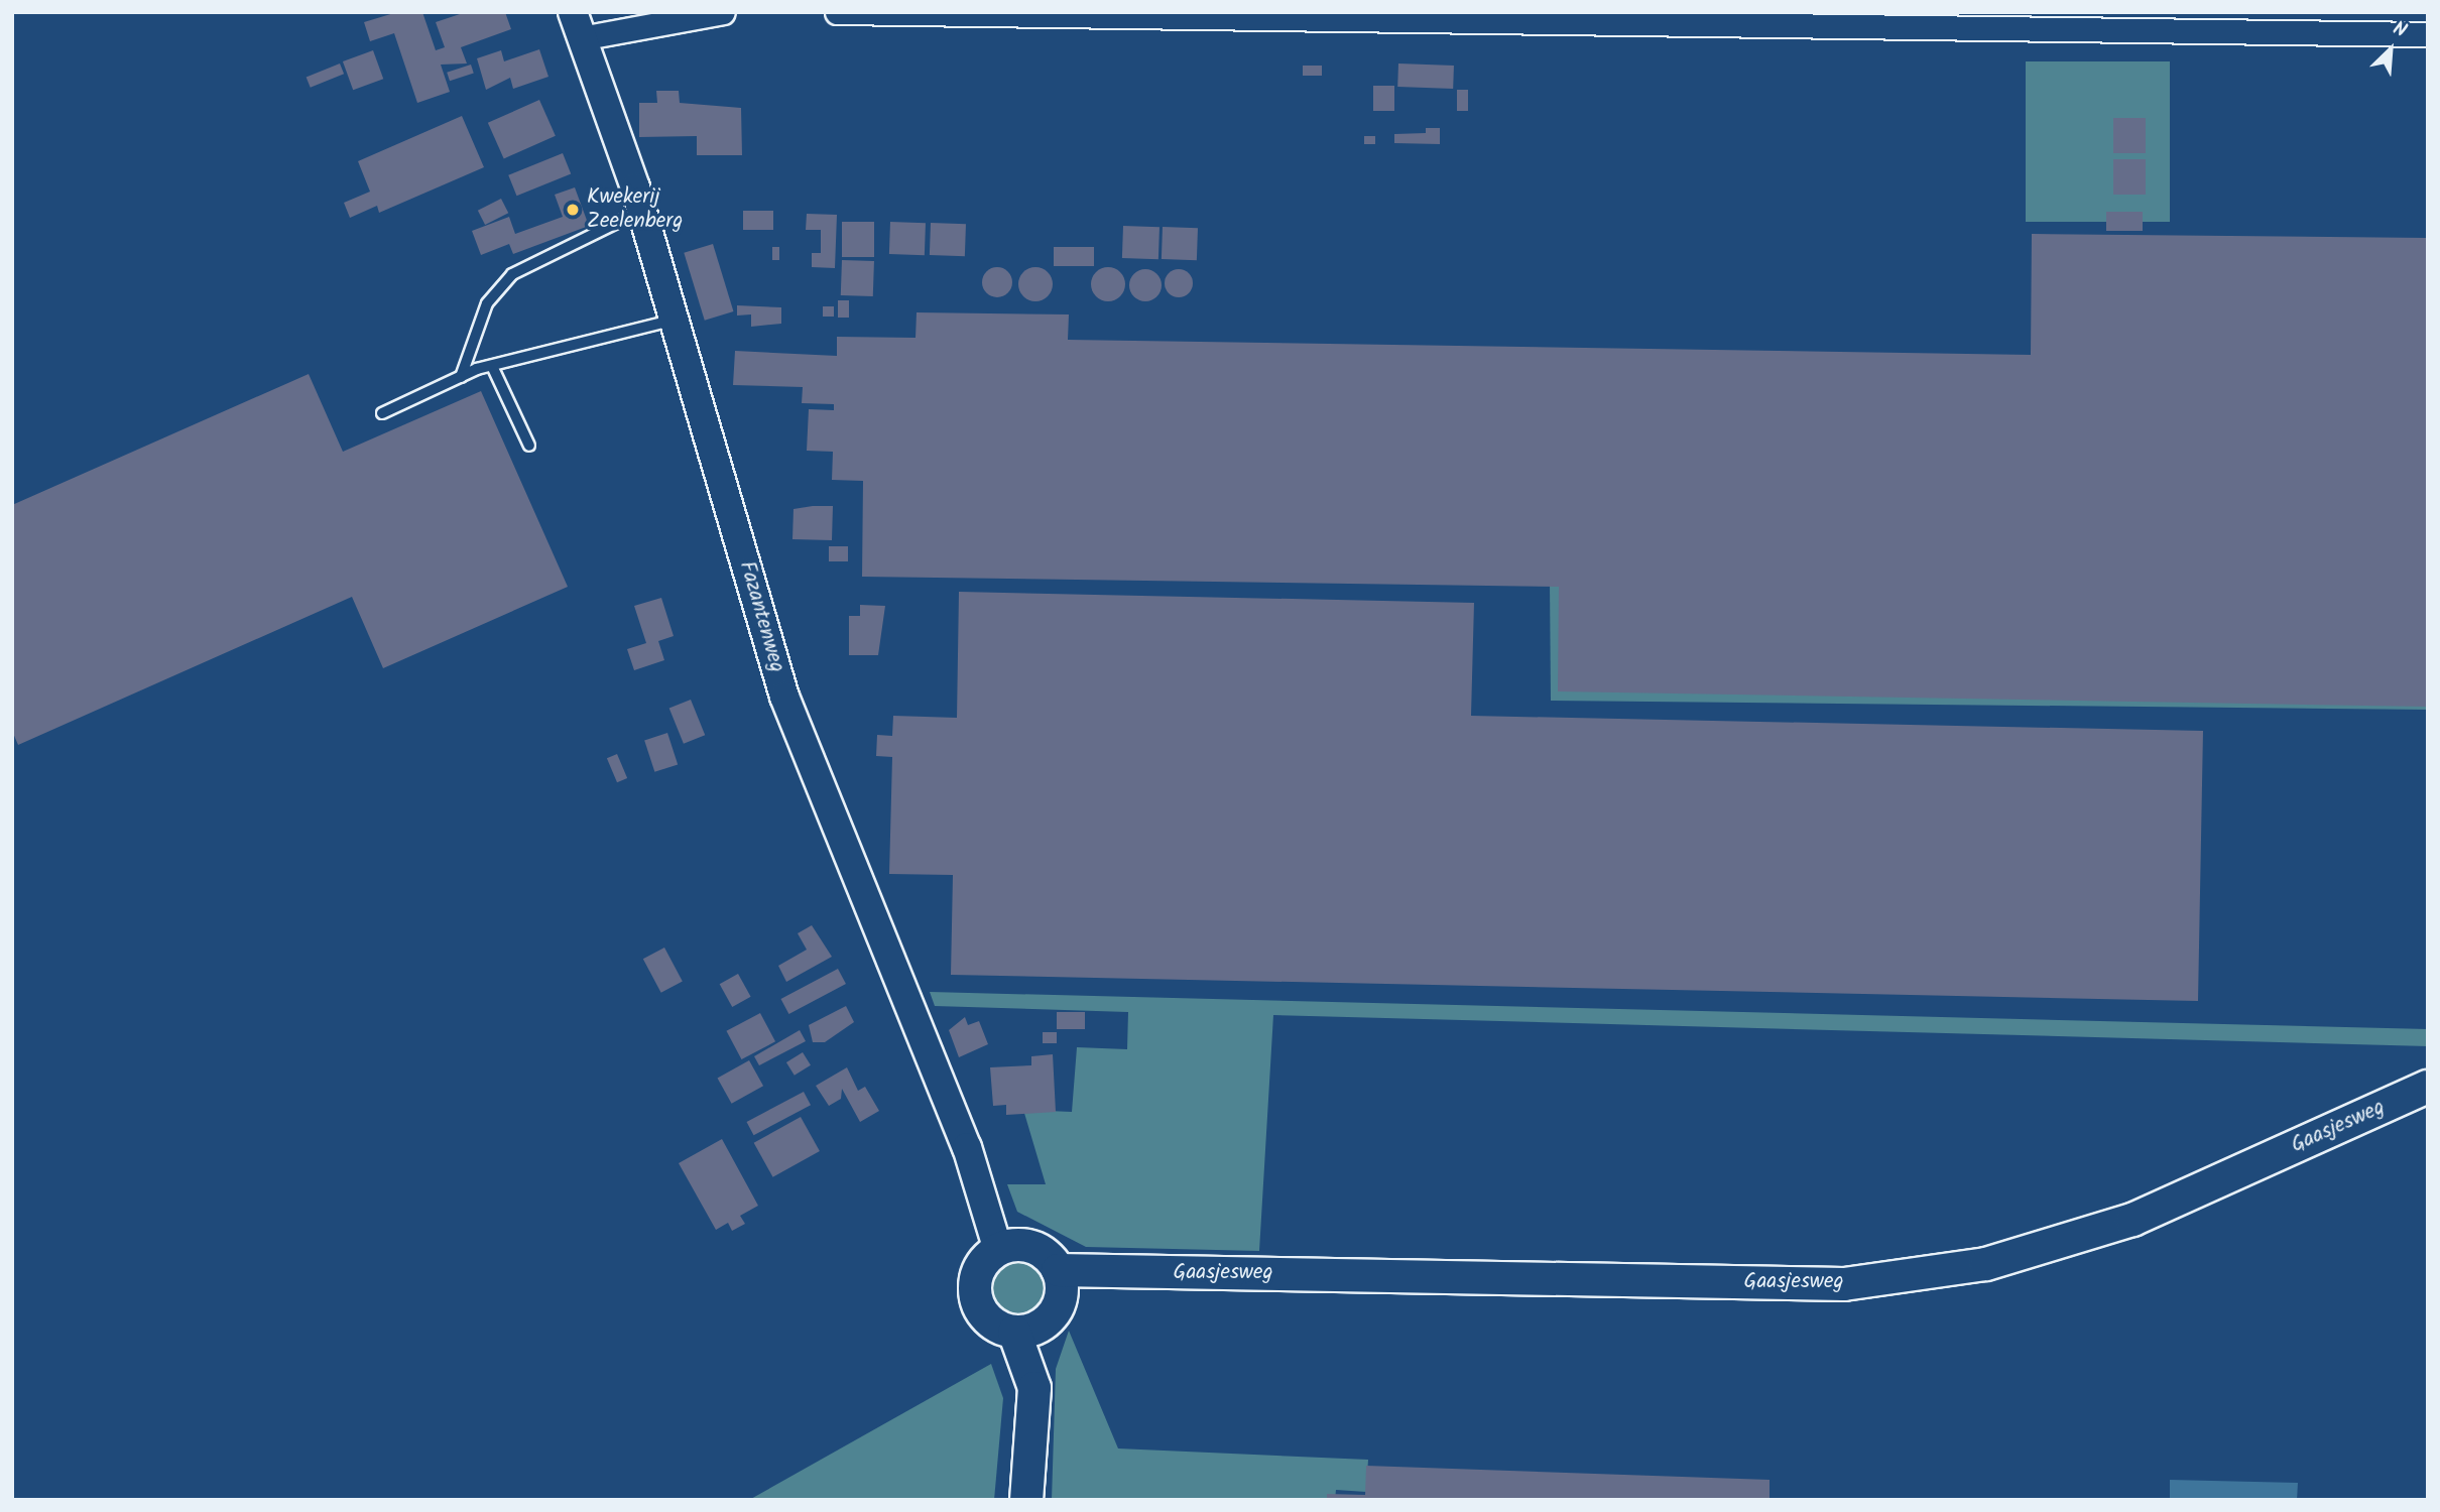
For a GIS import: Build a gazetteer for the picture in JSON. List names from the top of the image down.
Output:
{
  "streets": {
    "main road": ["Gaasjesweg"],
    "street": ["Fazantenweg"]
  },
  "crossings": [
    ["Fazantenweg", "Gaasjesweg"]
  ],
  "places": ["Kwekerij Zeelenberg"],
  "north": "top right"
}
